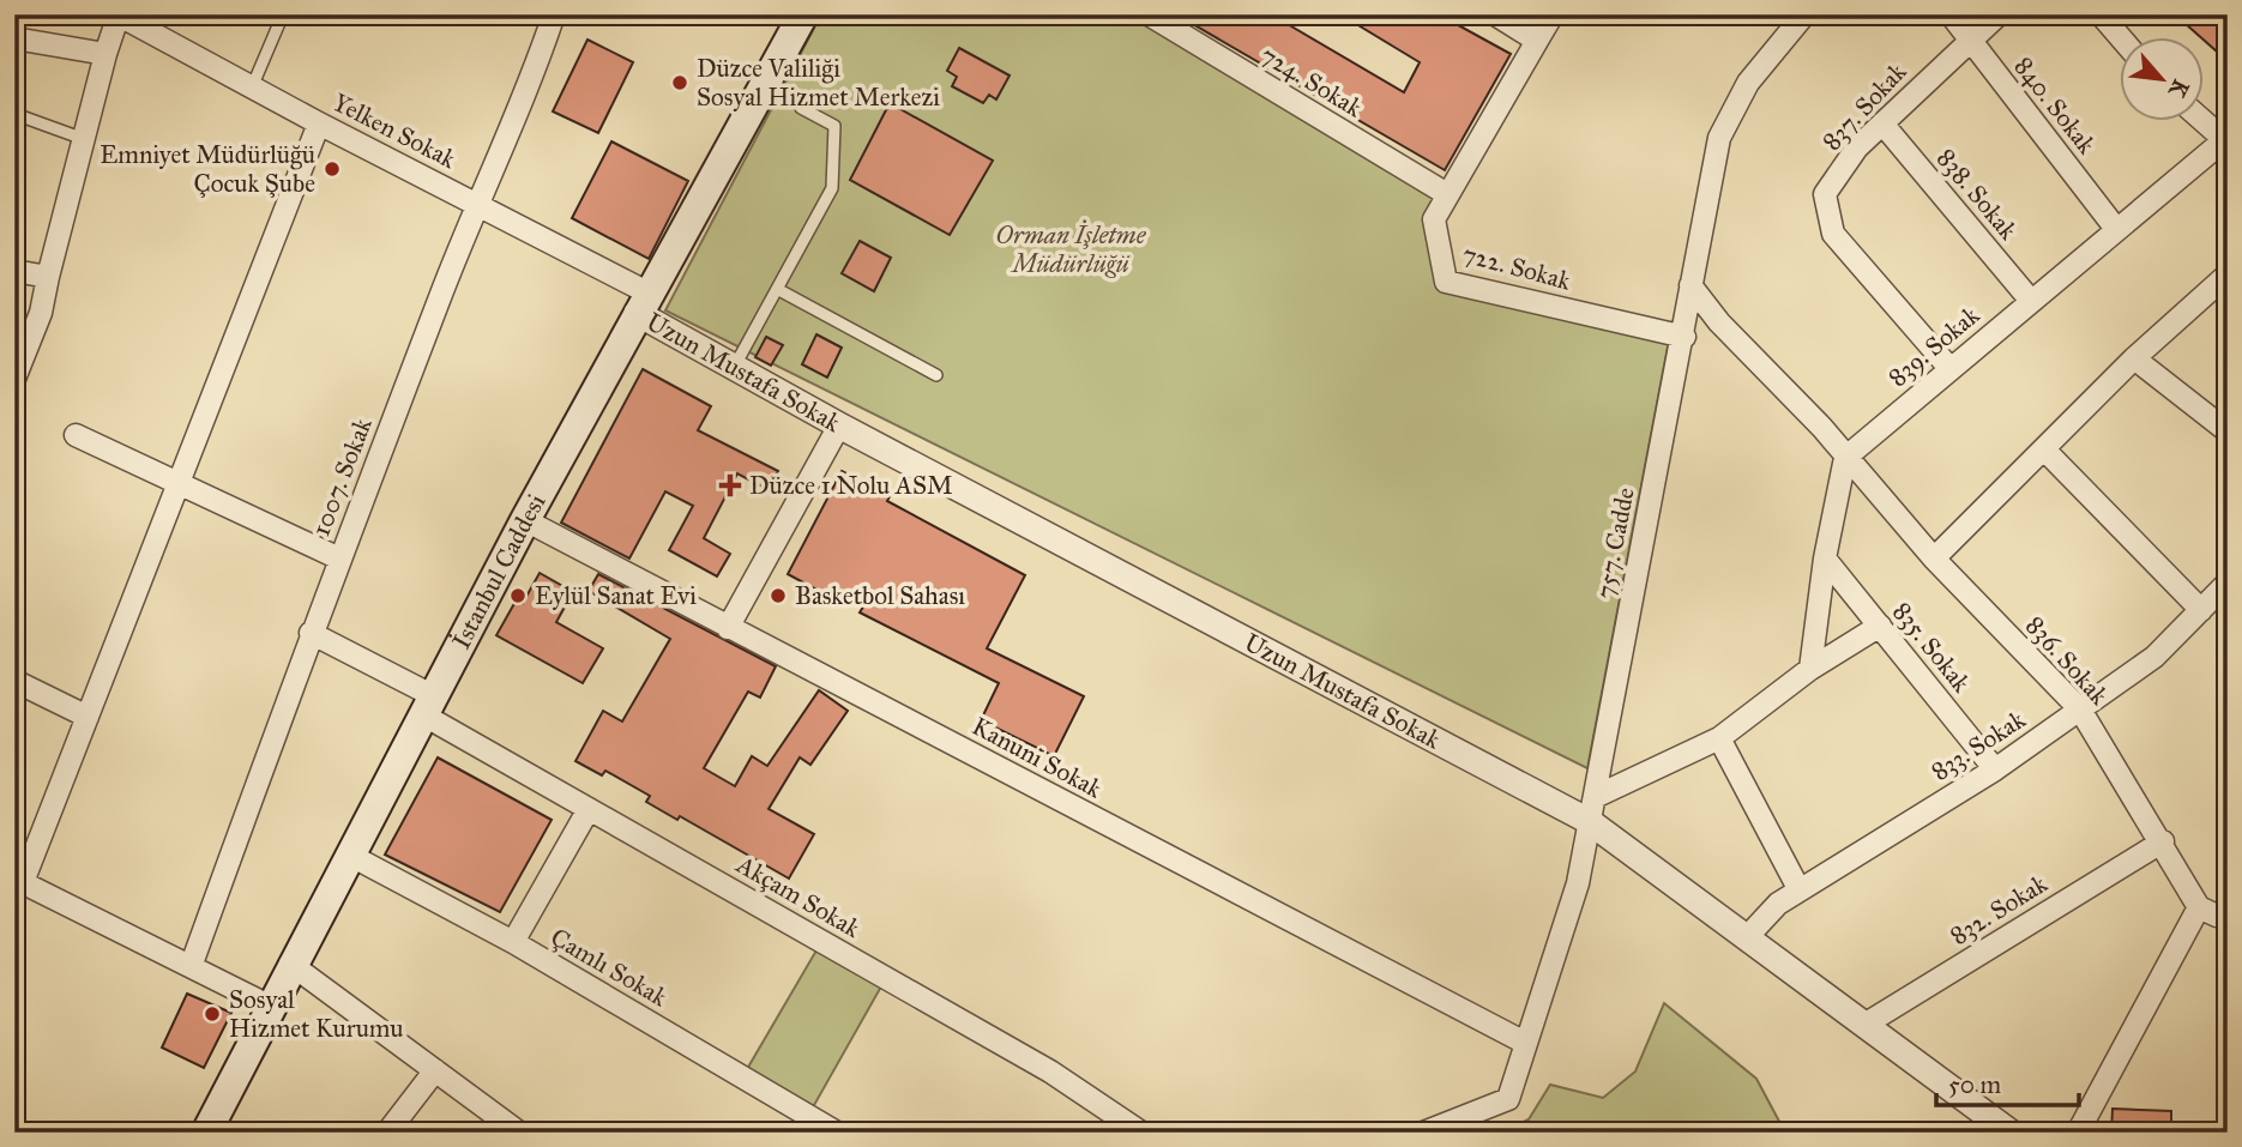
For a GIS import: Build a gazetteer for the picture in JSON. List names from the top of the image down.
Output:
{
  "streets": {
    "main road": ["İstanbul Caddesi"],
    "street": [
      "724. Sokak",
      "840. Sokak",
      "837. Sokak",
      "Yelken Sokak",
      "838. Sokak",
      "722. Sokak",
      "839. Sokak",
      "Uzun Mustafa Sokak",
      "1007. Sokak",
      "757. Cadde",
      "835. Sokak",
      "836. Sokak",
      "833. Sokak",
      "Kanuni Sokak",
      "Akçam Sokak",
      "832. Sokak",
      "Çamlı Sokak"
    ]
  },
  "crossings": [
    ["724. Sokak", "722. Sokak"],
    ["840. Sokak", "837. Sokak"],
    ["840. Sokak", "839. Sokak"],
    ["837. Sokak", "838. Sokak"],
    ["837. Sokak", "839. Sokak"],
    ["Yelken Sokak", "Uzun Mustafa Sokak"],
    ["Yelken Sokak", "1007. Sokak"],
    ["Yelken Sokak", "İstanbul Caddesi"],
    ["838. Sokak", "839. Sokak"],
    ["722. Sokak", "757. Cadde"],
    ["839. Sokak", "836. Sokak"],
    ["Uzun Mustafa Sokak", "757. Cadde"],
    ["Uzun Mustafa Sokak", "İstanbul Caddesi"],
    ["Uzun Mustafa Sokak", "833. Sokak"],
    ["Uzun Mustafa Sokak", "832. Sokak"],
    ["1007. Sokak", "Akçam Sokak"],
    ["757. Cadde", "836. Sokak"],
    ["757. Cadde", "Kanuni Sokak"],
    ["İstanbul Caddesi", "Kanuni Sokak"],
    ["İstanbul Caddesi", "Akçam Sokak"],
    ["İstanbul Caddesi", "Çamlı Sokak"],
    ["835. Sokak", "833. Sokak"],
    ["836. Sokak", "833. Sokak"],
    ["836. Sokak", "832. Sokak"]
  ],
  "parks": ["Orman İşletme Müdürlüğü"],
  "places": {
    "other": [
      "Düzce Valiliği Sosyal Hizmet Merkezi",
      "Emniyet Müdürlüğü Çocuk Şube",
      "Eylül Sanat Evi",
      "Basketbol Sahası",
      "Sosyal Hizmet Kurumu"
    ],
    "health": ["Düzce 1 Nolu ASM"]
  },
  "scale_bar": "50 m",
  "north": "bottom right"
}
